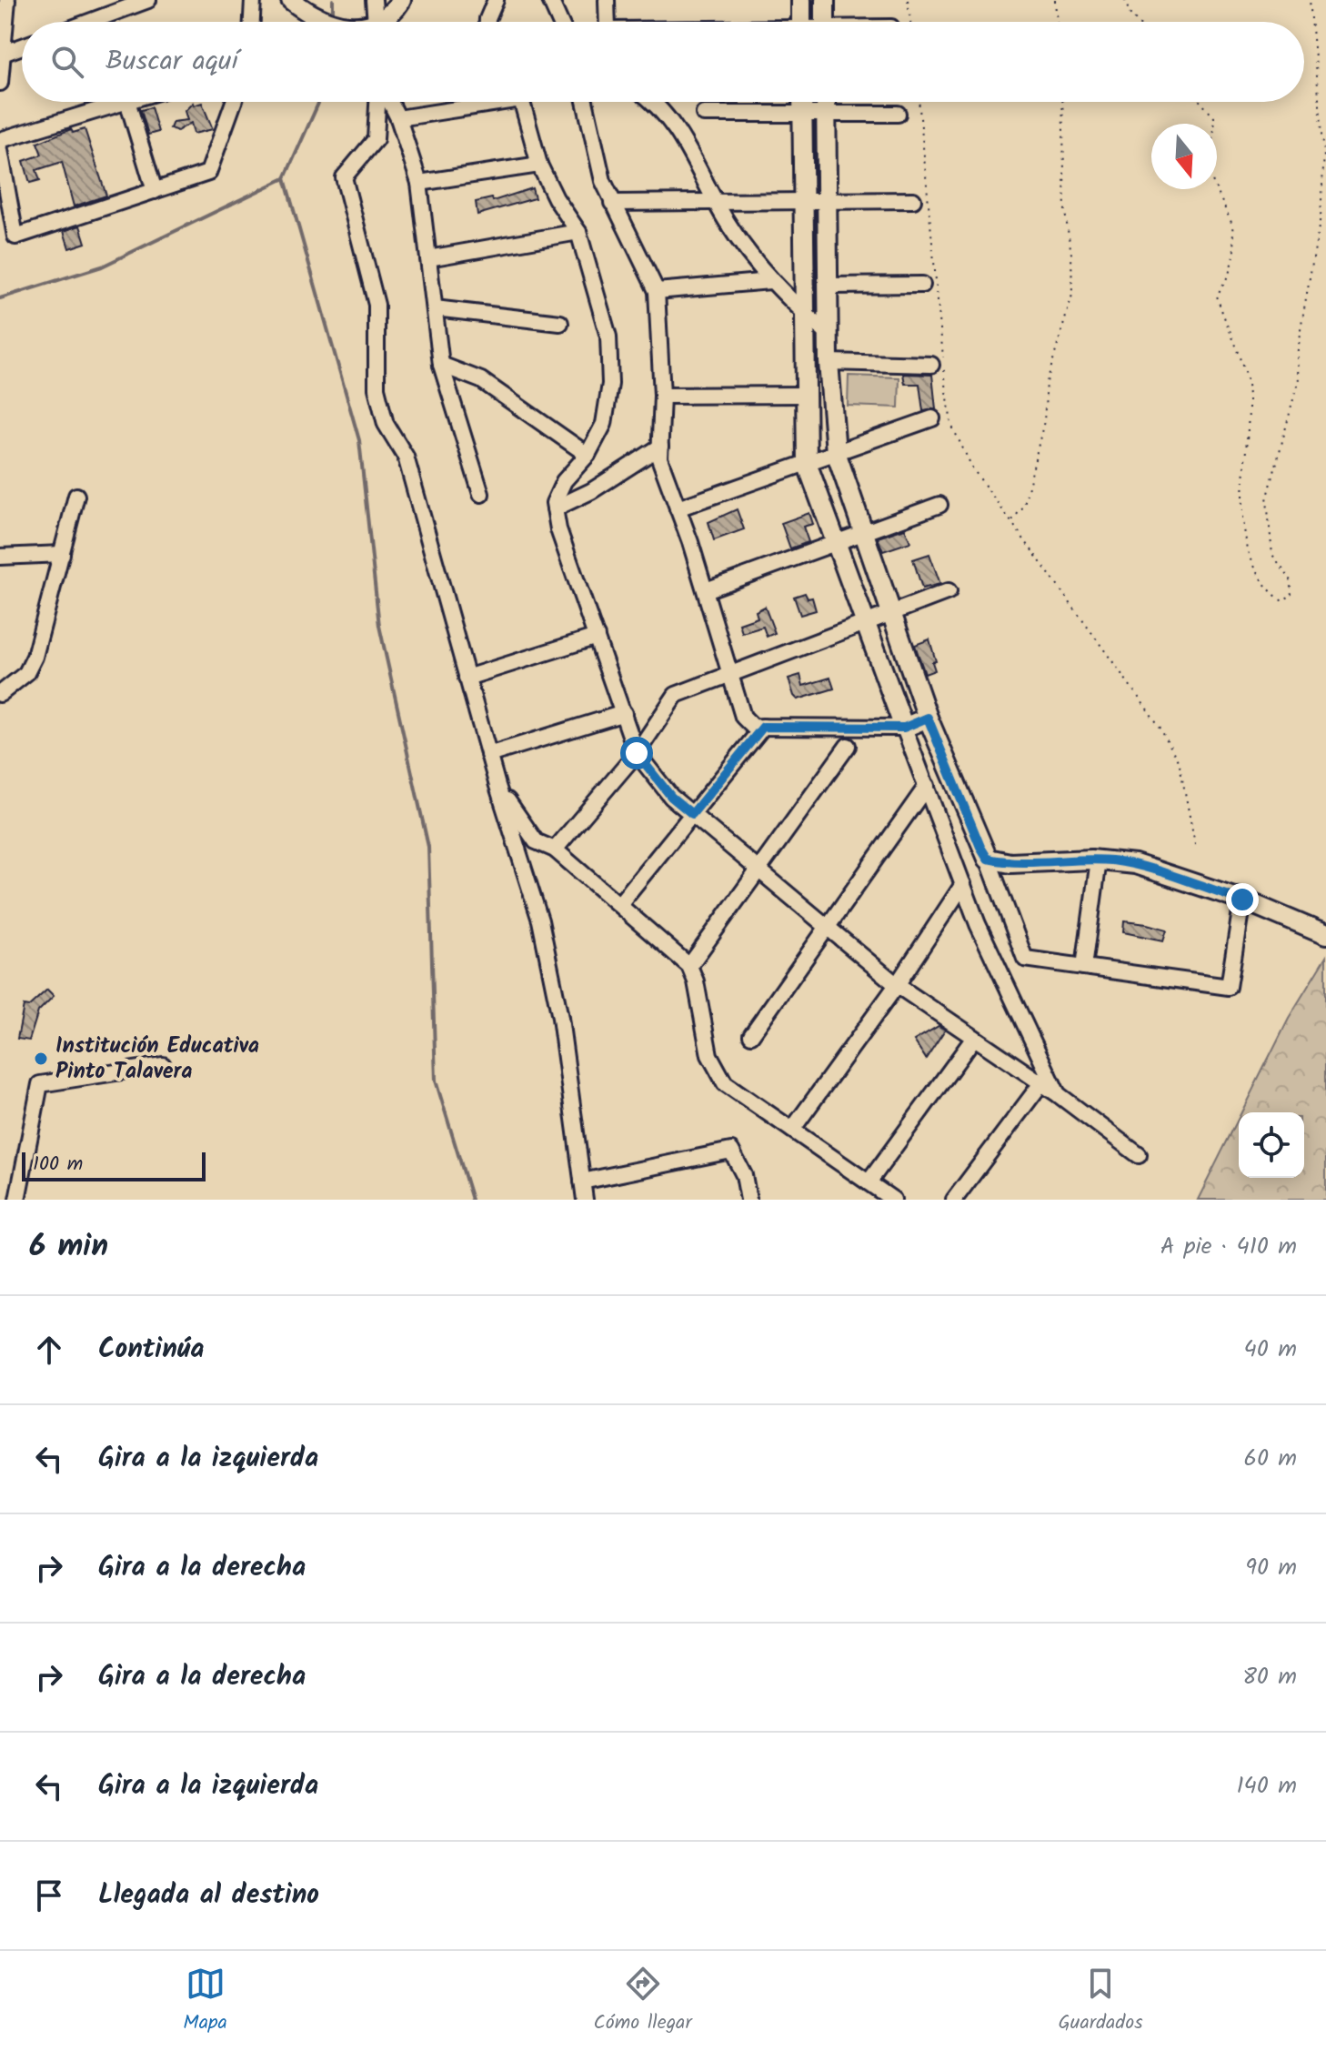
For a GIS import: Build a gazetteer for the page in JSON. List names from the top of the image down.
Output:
{
  "places": ["Institución Educativa Pinto Talavera"],
  "scale_bar": "100 m",
  "north": "bottom",
  "page": {
    "search": "Buscar aquí",
    "scale": "100 m",
    "heading": ["6 min", "A pie · 410 m"],
    "list": [
      ["Continúa", "40 m"],
      ["Gira a la izquierda", "60 m"],
      ["Gira a la derecha", "90 m"],
      ["Gira a la derecha", "80 m"],
      ["Gira a la izquierda", "140 m"],
      "Llegada al destino"
    ],
    "nav": ["Mapa", "Cómo llegar", "Guardados"]
  }
}
